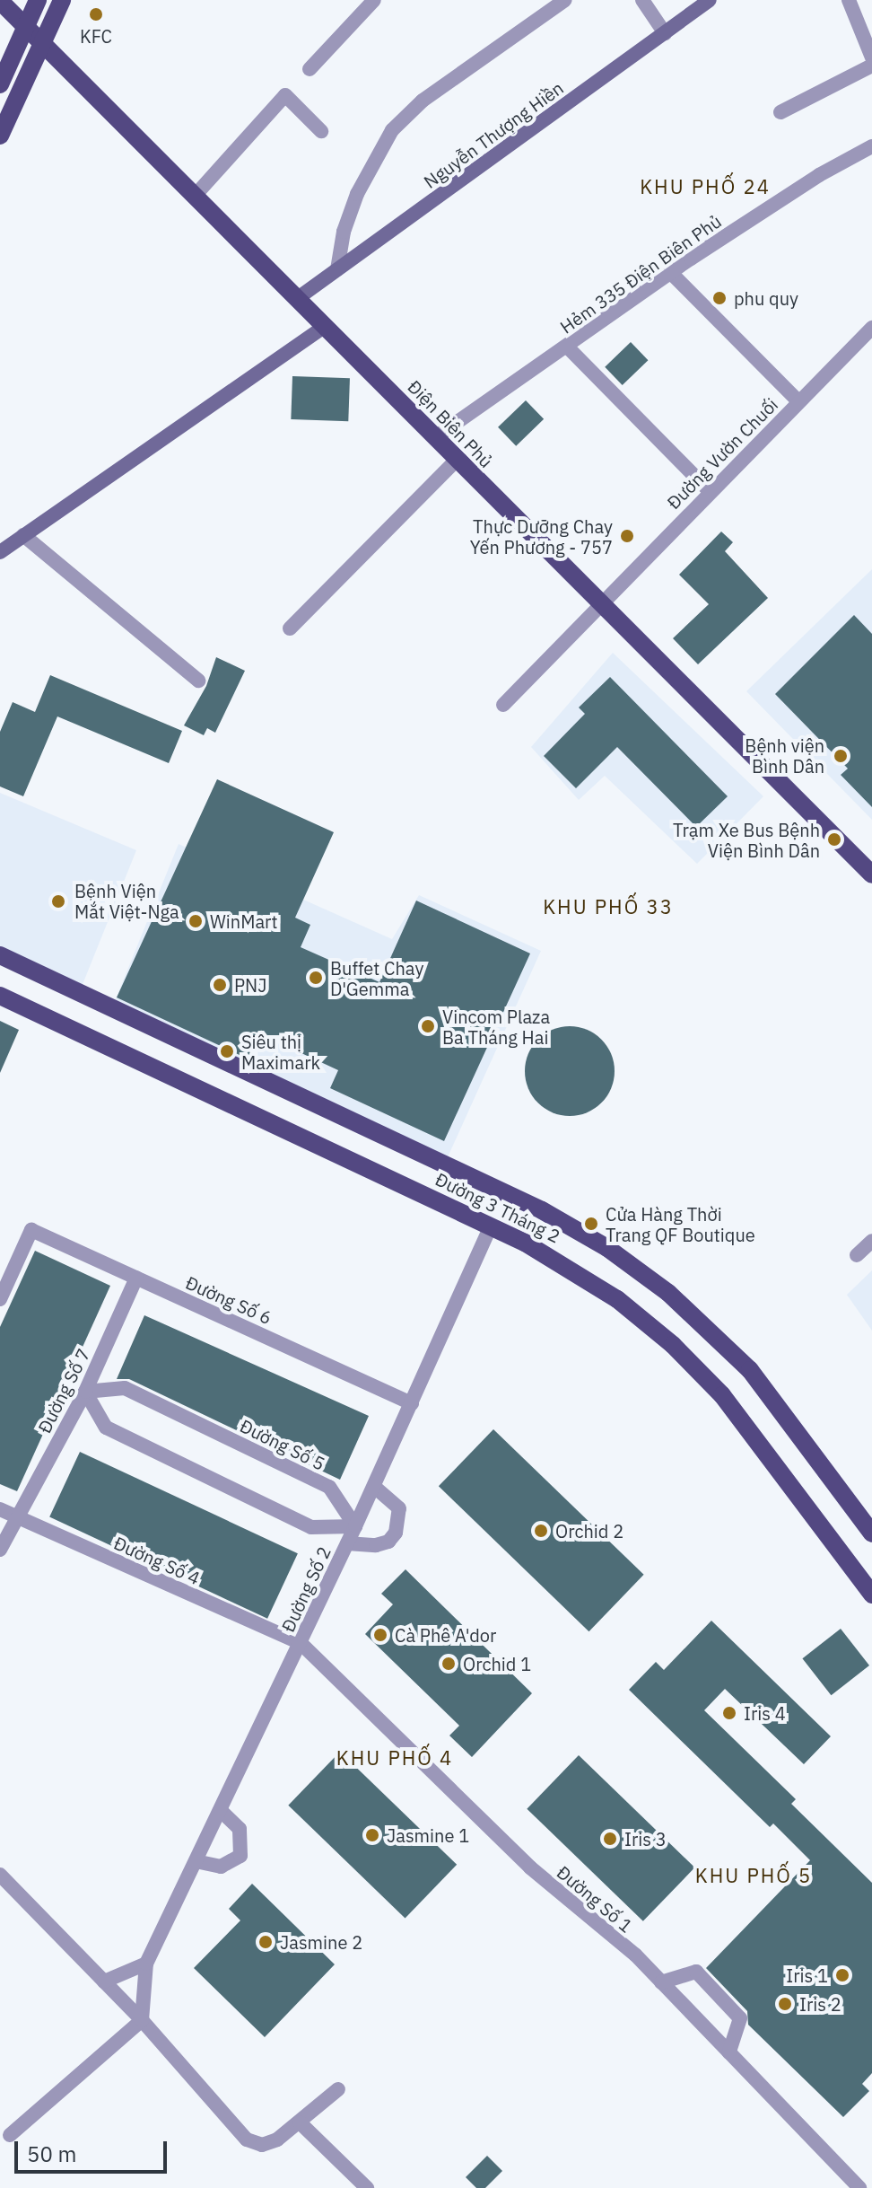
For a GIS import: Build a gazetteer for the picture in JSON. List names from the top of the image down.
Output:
{
  "streets": {
    "main road": ["Điện Biên Phủ", "Đường 3 Tháng 2"],
    "street": [
      "Nguyễn Thượng Hiền",
      "Hẻm 335 Điện Biên Phủ",
      "Đường Vườn Chuối",
      "Đường Số 6",
      "Đường Số 7",
      "Đường Số 5",
      "Đường Số 4",
      "Đường Số 2",
      "Đường Số 1"
    ]
  },
  "crossings": [
    ["Nguyễn Thượng Hiền", "Điện Biên Phủ"],
    ["Hẻm 335 Điện Biên Phủ", "Điện Biên Phủ"],
    ["Điện Biên Phủ", "Đường Vườn Chuối"],
    ["Đường 3 Tháng 2", "Đường Số 2"],
    ["Đường Số 6", "Đường Số 7"],
    ["Đường Số 6", "Đường Số 2"],
    ["Đường Số 7", "Đường Số 5"],
    ["Đường Số 7", "Đường Số 4"],
    ["Đường Số 5", "Đường Số 2"],
    ["Đường Số 4", "Đường Số 2"],
    ["Đường Số 4", "Đường Số 1"],
    ["Đường Số 2", "Đường Số 1"]
  ],
  "districts": [
    "KHU PHỐ 24",
    "KHU PHỐ 33",
    "KHU PHỐ 4",
    "KHU PHỐ 5"
  ],
  "places": [
    "KFC",
    "phu quy",
    "Thực Dưỡng Chay Yến Phương - 757",
    "Bệnh viện Bình Dân",
    "Trạm Xe Bus Bệnh Viện Bình Dân",
    "Bệnh Viện Mắt Việt-Nga",
    "WinMart",
    "Buffet Chay D'Gemma",
    "PNJ",
    "Vincom Plaza Ba Tháng Hai",
    "Siêu thị Maximark",
    "Cửa Hàng Thời Trang QF Boutique",
    "Orchid 2",
    "Cà Phê A'dor",
    "Orchid 1",
    "Iris 4",
    "Jasmine 1",
    "Iris 3",
    "Jasmine 2",
    "Iris 1",
    "Iris 2"
  ],
  "scale_bar": "50 m"
}
